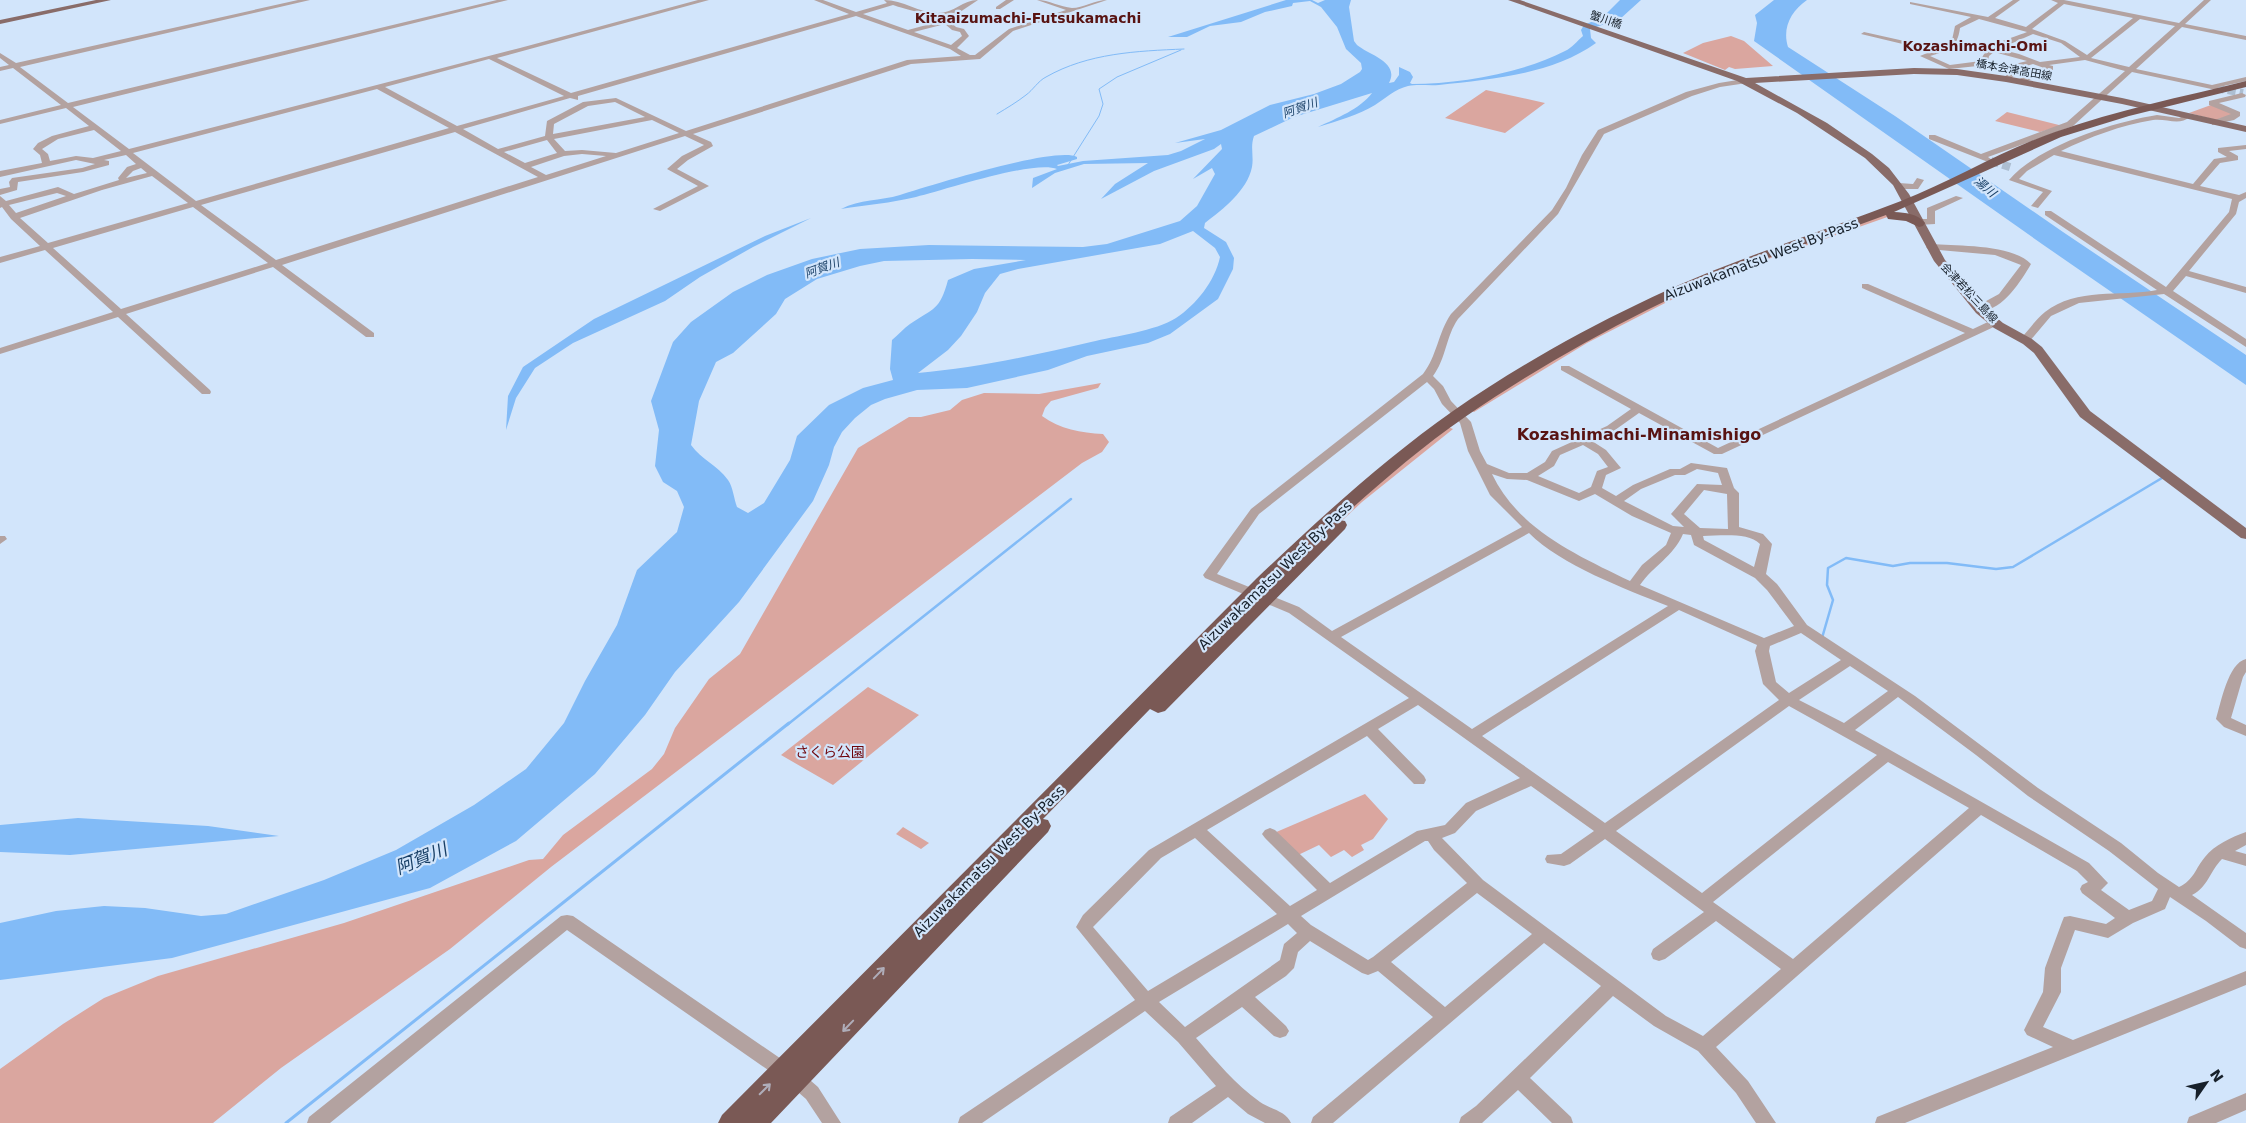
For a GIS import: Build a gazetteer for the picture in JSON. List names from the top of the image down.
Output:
{
  "streets": {
    "highway": ["Aizuwakamatsu West By-Pass"],
    "main road": ["蟹川橋", "橋本会津高田線", "会津若松三島線"]
  },
  "crossings": [
    ["蟹川橋", "会津若松三島線"],
    ["橋本会津高田線", "Aizuwakamatsu West By-Pass"],
    ["橋本会津高田線", "会津若松三島線"],
    ["Aizuwakamatsu West By-Pass", "会津若松三島線"]
  ],
  "districts": ["Kitaaizumachi-Futsukamachi", "Kozashimachi-Omi", "Kozashimachi-Minamishigo"],
  "water": ["阿賀川", "湯川"],
  "parks": ["さくら公園"],
  "north": "top right"
}
